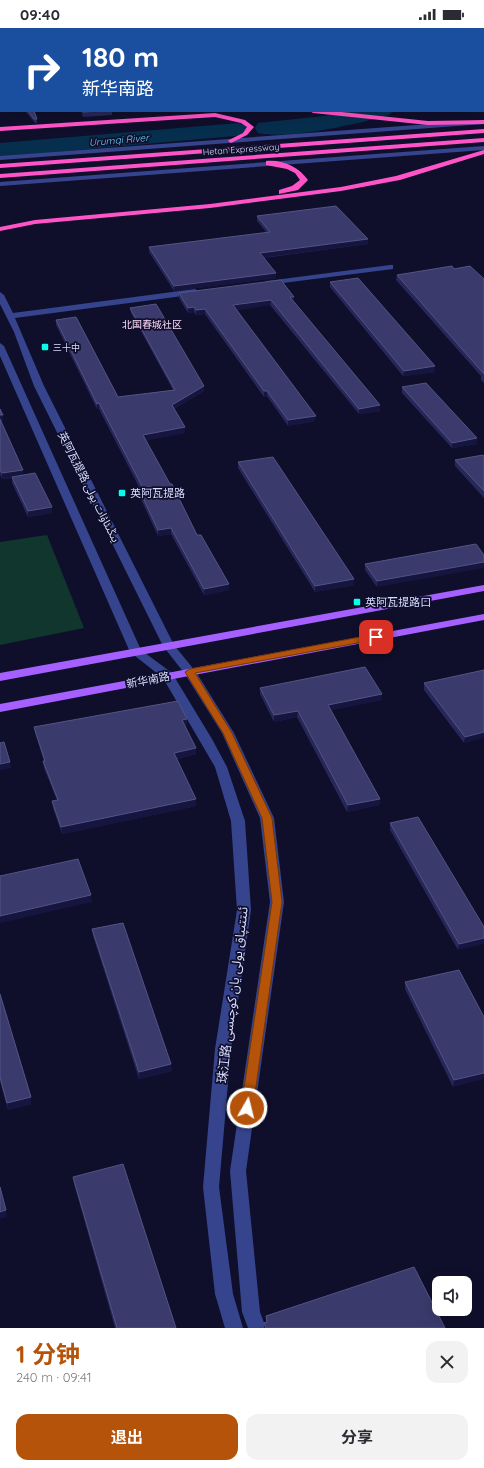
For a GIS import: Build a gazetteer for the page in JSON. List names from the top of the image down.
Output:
{
  "streets": {
    "highway": ["Hetan Expressway"],
    "main road": ["新华南路"],
    "street": ["英阿瓦提路 يىڭىئاۋات يولى", "珠江路 ئىتتىپاق يولى يان كوچىسى"]
  },
  "crossings": [
    ["英阿瓦提路 يىڭىئاۋات يولى", "新华南路"],
    ["英阿瓦提路 يىڭىئاۋات يولى", "珠江路 ئىتتىپاق يولى يان كوچىسى"],
    ["新华南路", "珠江路 ئىتتىپاق يولى يان كوچىسى"]
  ],
  "districts": ["北国春城社区"],
  "water": ["Urumqi River"],
  "places": {
    "transit": ["三十中", "英阿瓦提路", "英阿瓦提路口"]
  },
  "page": {
    "status": "09:40",
    "turn": ["180 m", "新华南路"],
    "heading": ["1 分钟", "240 m · 09:41"],
    "buttons": ["退出", "分享"]
  }
}
